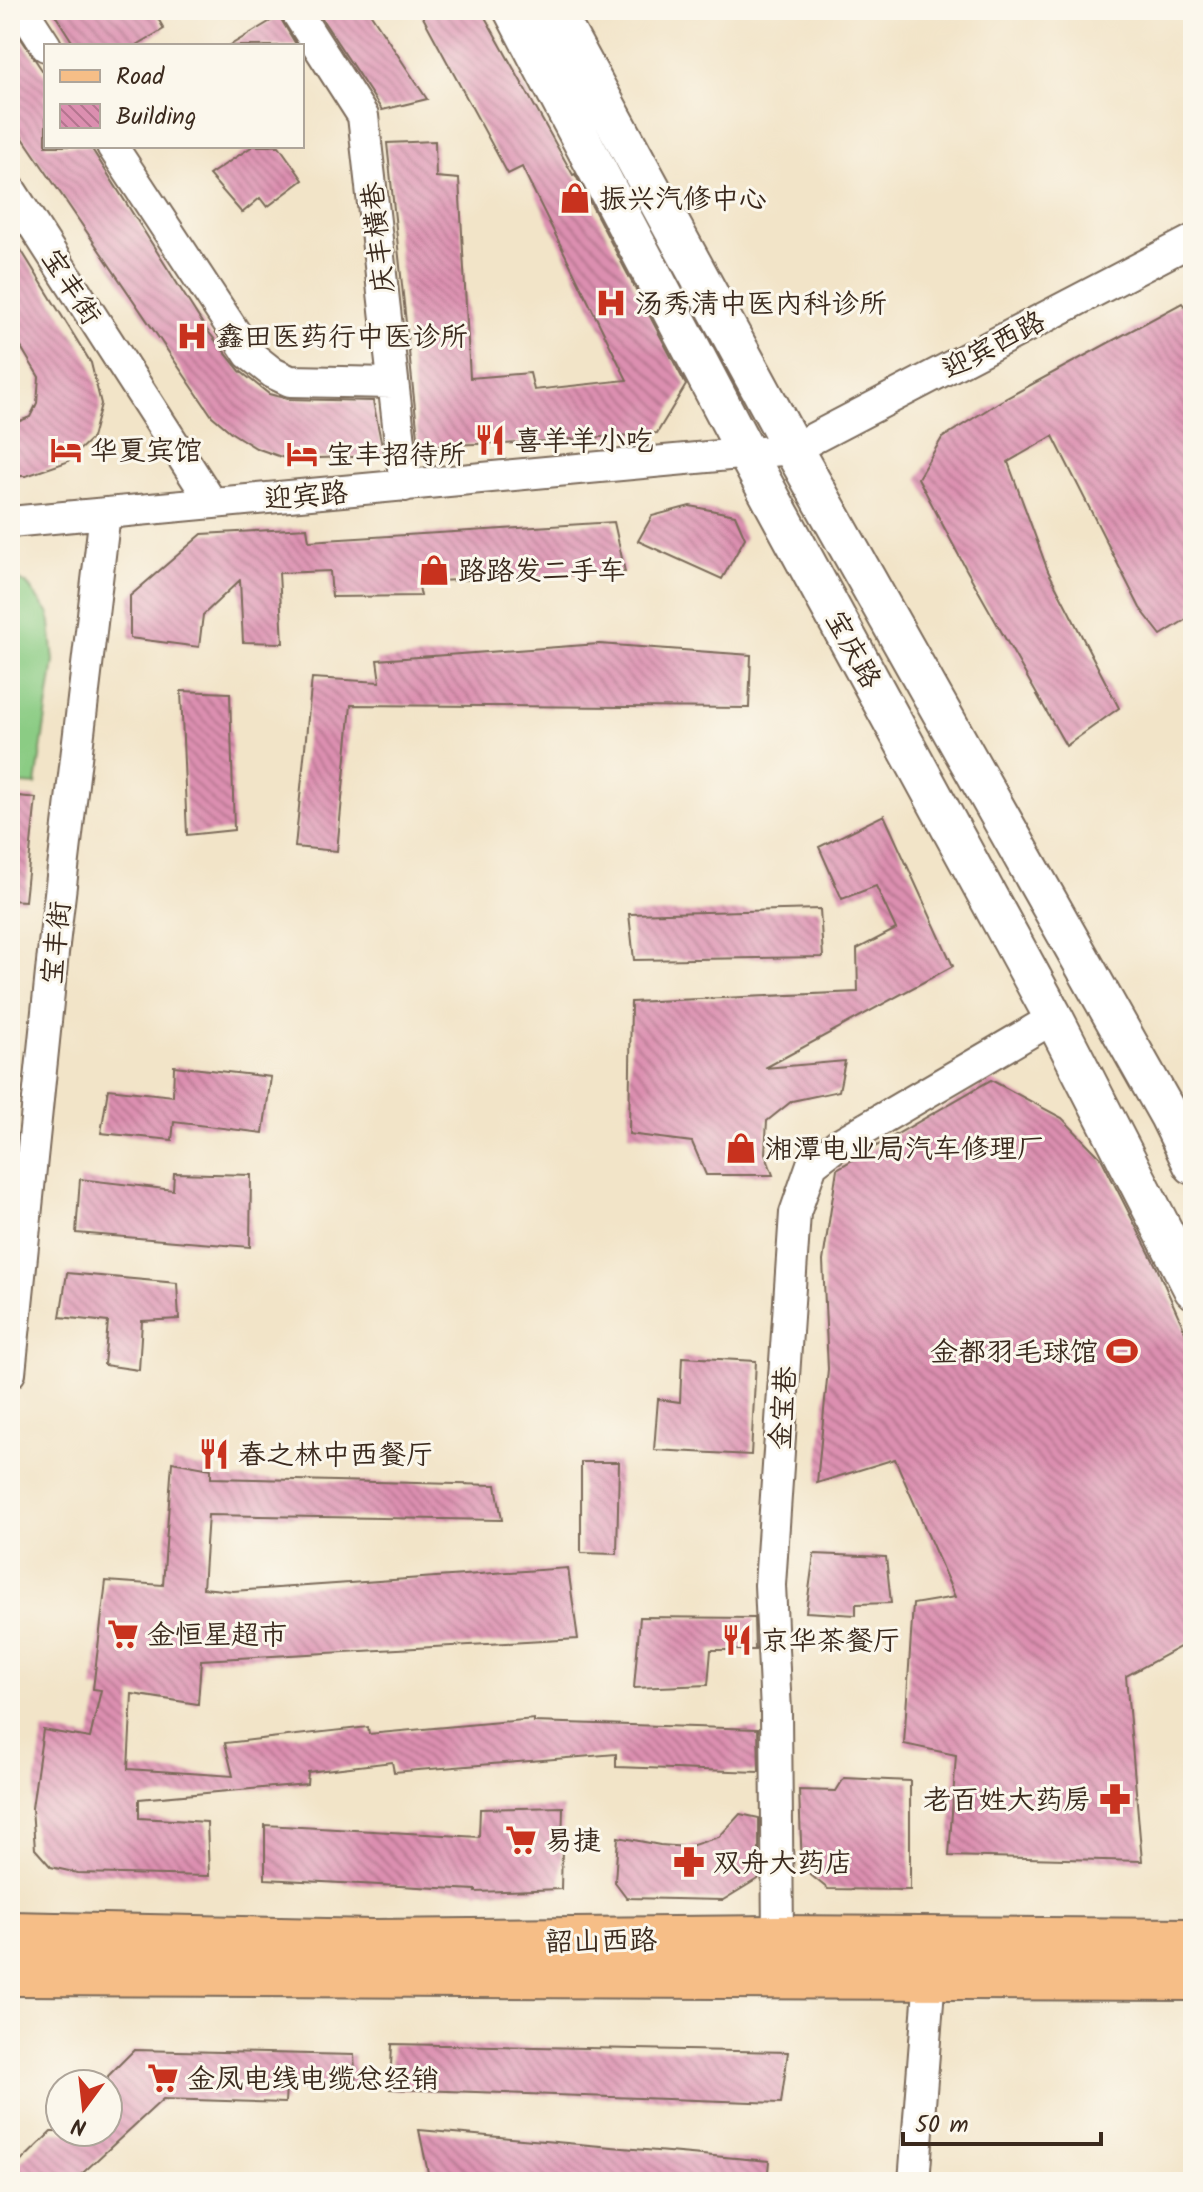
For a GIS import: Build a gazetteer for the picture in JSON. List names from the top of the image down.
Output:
{
  "streets": {
    "main road": ["韶山西路"],
    "street": [
      "庆丰横巷",
      "宝丰街",
      "迎宾西路",
      "迎宾路",
      "宝庆路",
      "金宝巷"
    ]
  },
  "crossings": [
    ["庆丰横巷", "迎宾路"],
    ["宝丰街", "迎宾路"],
    ["迎宾西路", "迎宾路"],
    ["迎宾西路", "宝庆路"],
    ["迎宾路", "宝庆路"],
    ["宝庆路", "金宝巷"],
    ["金宝巷", "韶山西路"]
  ],
  "places": {
    "shop": ["振兴汽修中心", "路路发二手车", "湘潭电业局汽车修理厂"],
    "hospital": ["汤秀清中医内科诊所", "鑫田医药行中医诊所"],
    "restaurant": ["喜羊羊小吃", "春之林中西餐厅", "京华茶餐厅"],
    "hotel": ["华夏宾馆", "宝丰招待所"],
    "sports": ["金都羽毛球馆"],
    "supermarket": ["金恒星超市", "易捷", "金凤电线电缆总经销"],
    "pharmacy": ["老百姓大药房", "双舟大药店"]
  },
  "legend": ["Road", "Building"],
  "scale_bar": "50 m",
  "north": "bottom"
}
